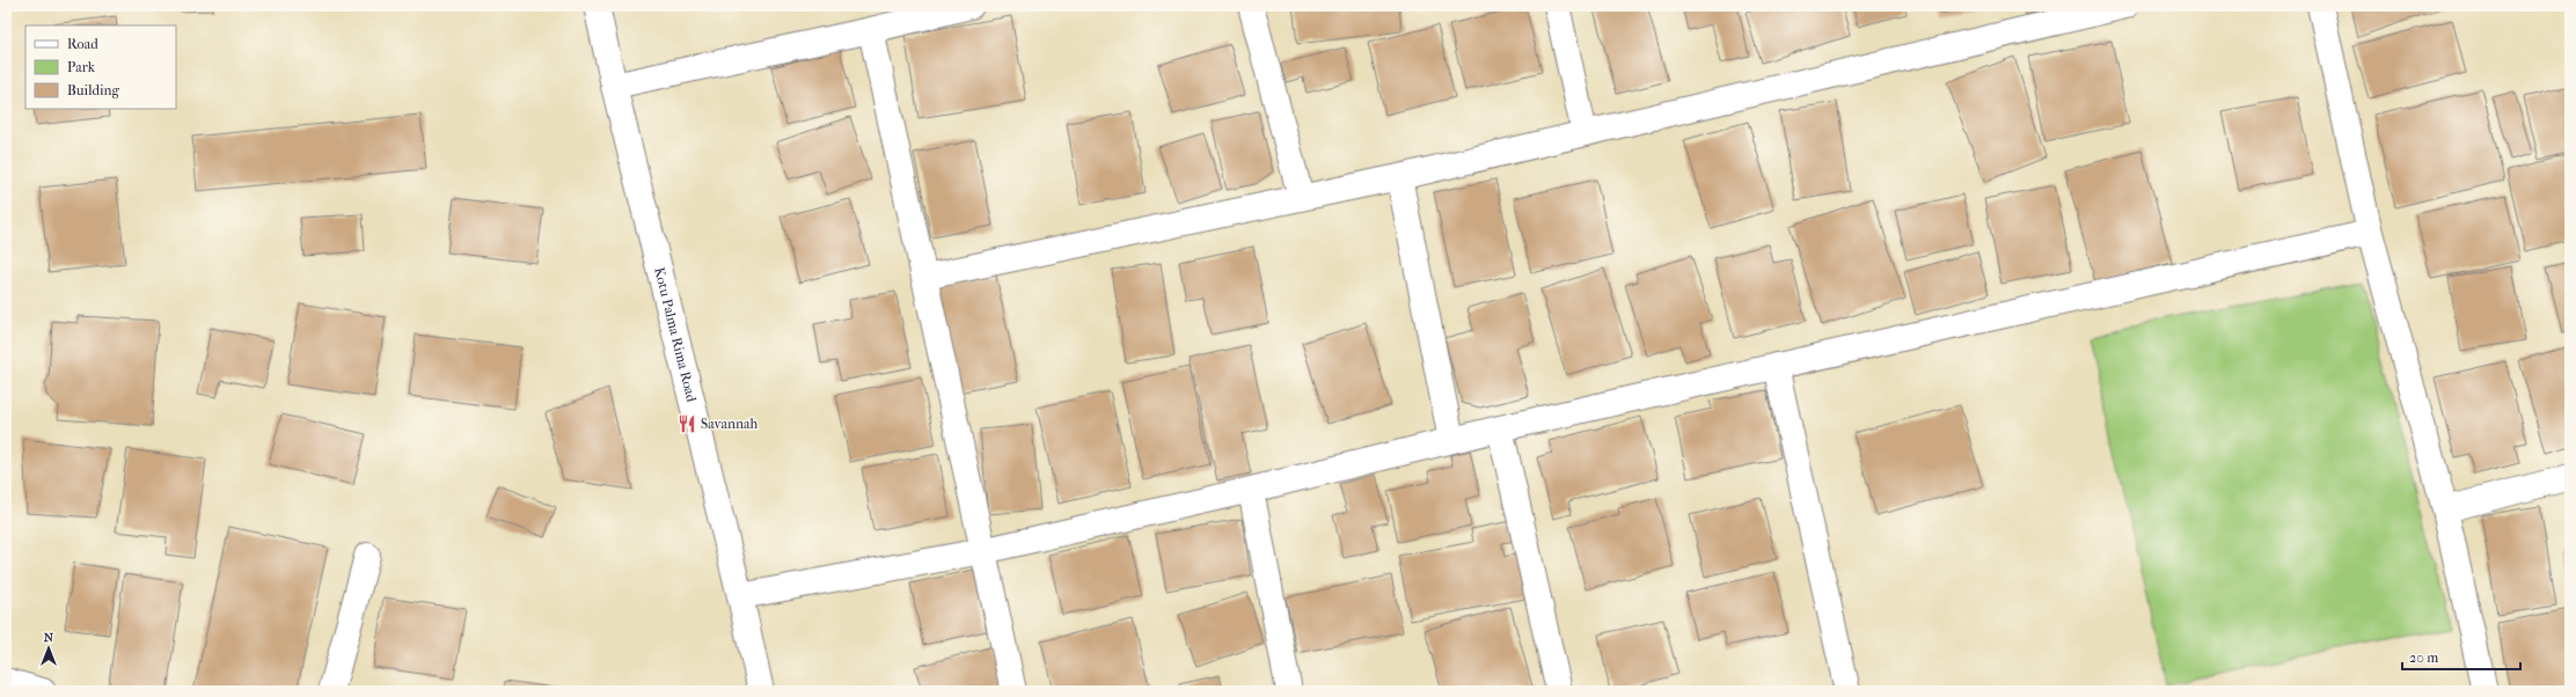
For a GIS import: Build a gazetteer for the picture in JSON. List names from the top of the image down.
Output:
{
  "streets": {
    "street": ["Kotu Palma Rima Road"]
  },
  "places": {
    "restaurant": ["Savannah"]
  },
  "legend": ["Road", "Park", "Building"],
  "scale_bar": "20 m",
  "north": "top"
}
